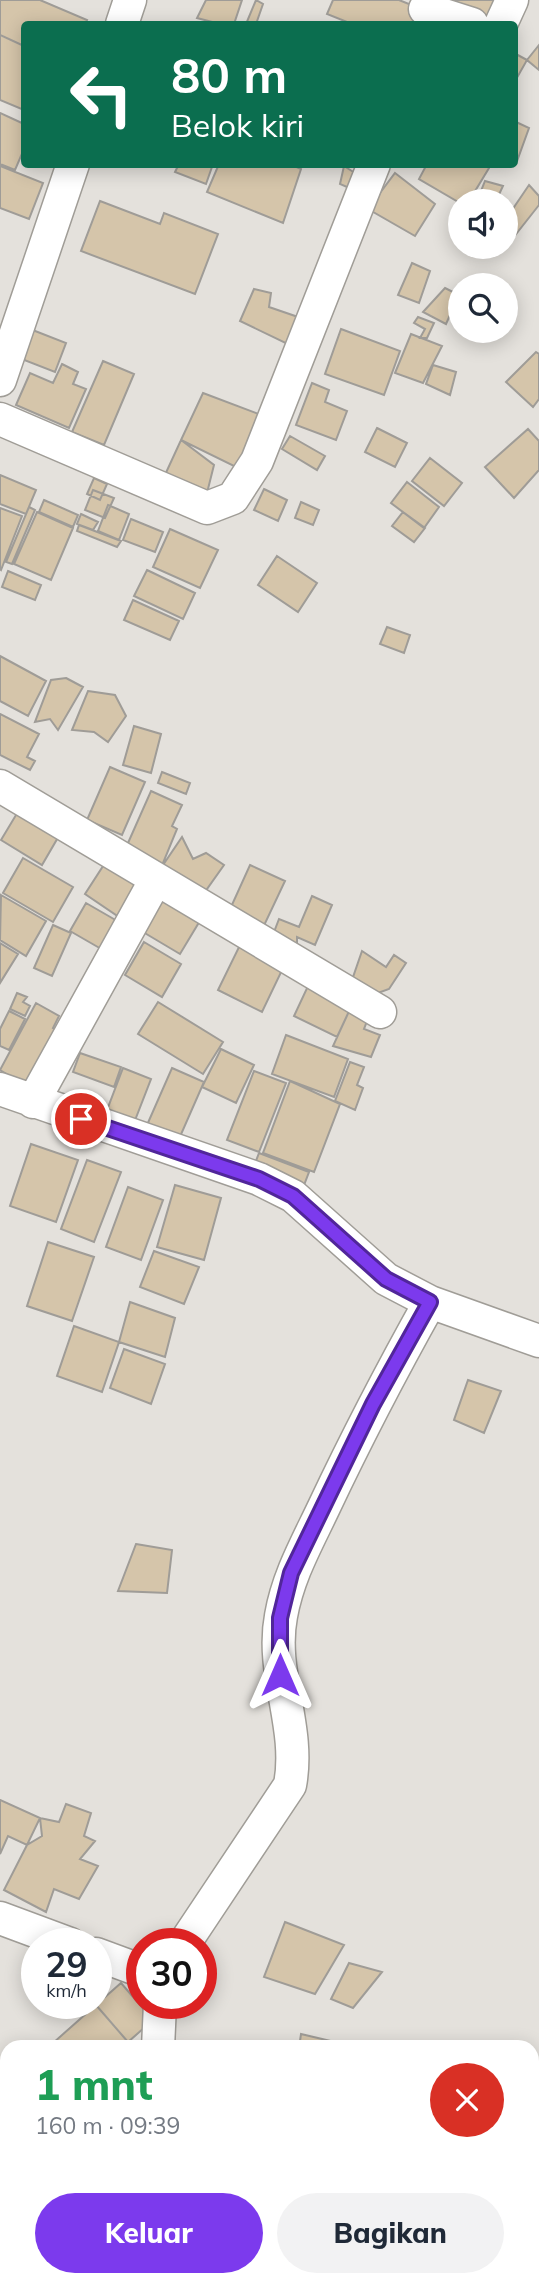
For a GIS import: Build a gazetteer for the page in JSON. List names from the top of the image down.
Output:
{
  "page": {
    "turn": ["80 m", "Belok kiri"],
    "speed": "29 km/h",
    "limit": "30",
    "heading": ["1 mnt", "160 m · 09:39"],
    "buttons": ["Keluar", "Bagikan"]
  }
}
